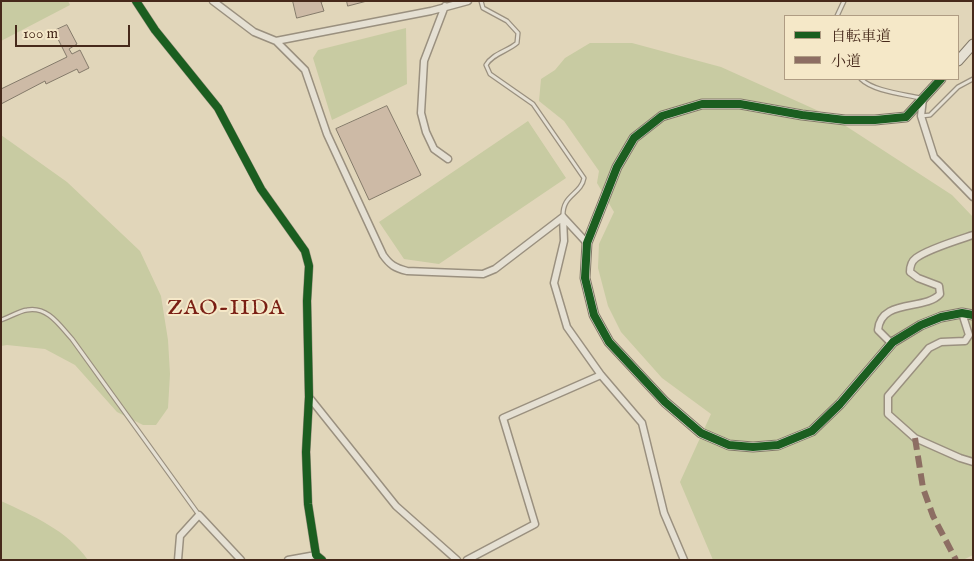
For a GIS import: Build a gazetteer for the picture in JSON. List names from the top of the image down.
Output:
{
  "districts": ["ZAO-IIDA"],
  "legend": ["自転車道", "小道"],
  "scale_bar": "100 m"
}
